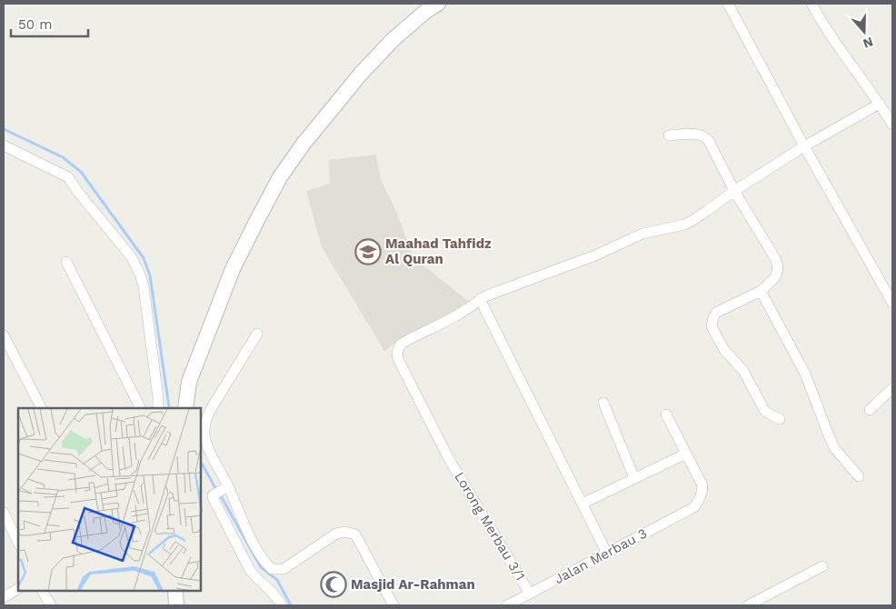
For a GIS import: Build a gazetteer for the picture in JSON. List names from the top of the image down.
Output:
{
  "streets": {
    "street": ["Lorong Merbau 3/1", "Jalan Merbau 3"]
  },
  "crossings": [
    ["Lorong Merbau 3/1", "Jalan Merbau 3"]
  ],
  "places": {
    "school or university": ["Maahad Tahfidz Al Quran"],
    "mosque": ["Masjid Ar-Rahman"]
  },
  "scale_bar": "50 m",
  "north": "bottom"
}
